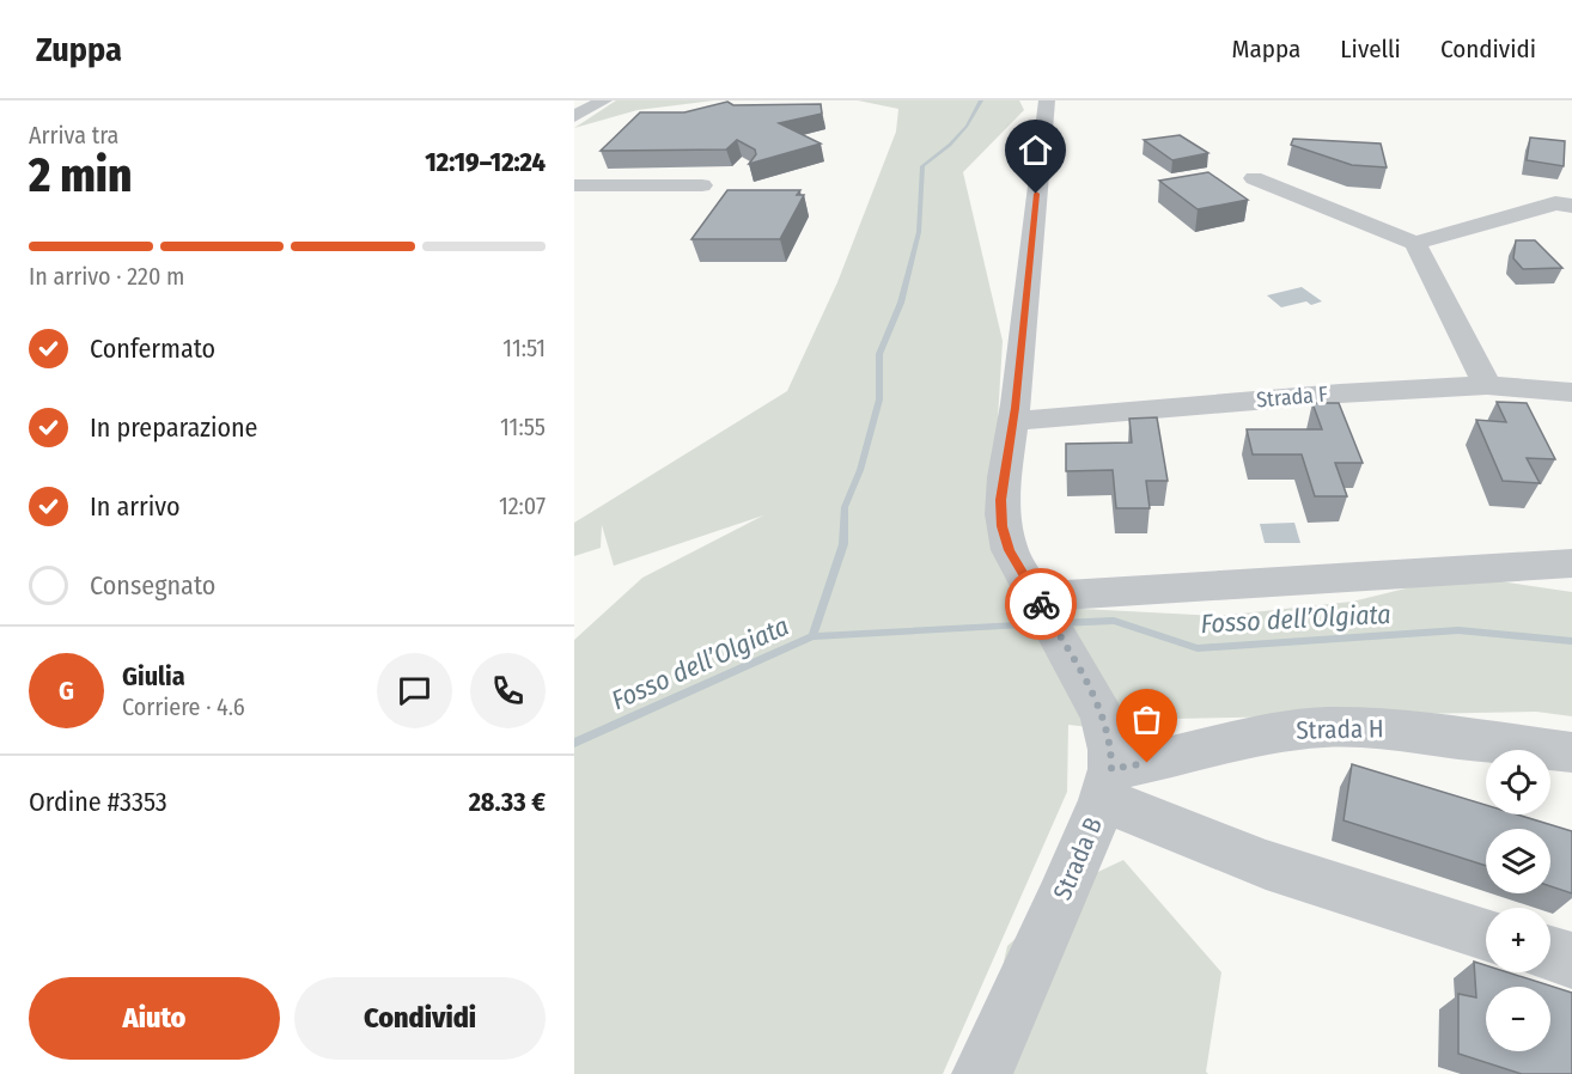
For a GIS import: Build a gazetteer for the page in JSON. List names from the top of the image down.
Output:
{
  "streets": {
    "street": ["Strada F", "Strada H", "Strada B"]
  },
  "crossings": [
    ["Strada H", "Strada B"]
  ],
  "water": ["Fosso dell’Olgiata"],
  "page": {
    "header": "Zuppa",
    "nav": ["Mappa", "Livelli", "Condividi"],
    "heading": ["2 min", "Arriva tra", "12:19–12:24"],
    "panel": [
      "Giulia",
      "Corriere · 4.6",
      "Ordine #3353",
      "28.33 €"
    ],
    "bar": "In arrivo · 220 m",
    "list": [
      ["Confermato", "11:51"],
      ["In preparazione", "11:55"],
      ["In arrivo", "12:07"],
      "Consegnato"
    ],
    "round": "G",
    "map_buttons": ["+", "−"],
    "buttons": ["Aiuto", "Condividi"]
  }
}
